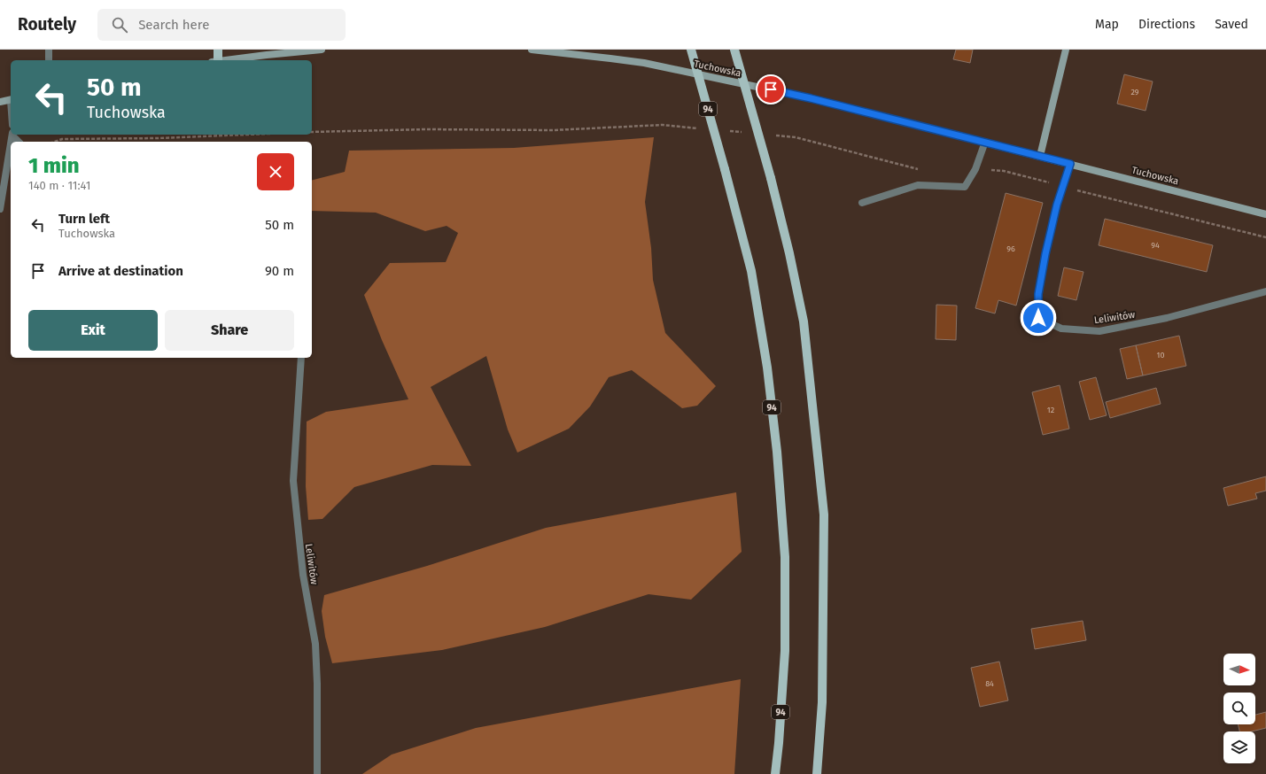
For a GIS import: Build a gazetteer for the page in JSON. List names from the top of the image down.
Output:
{
  "streets": {
    "main road": ["Tuchowska", "94"],
    "street": ["Leliwitów"]
  },
  "crossings": [
    ["Tuchowska", "Leliwitów"]
  ],
  "house_numbers": [
    "29",
    "94",
    "96",
    "10",
    "12",
    "84"
  ],
  "north": "right",
  "page": {
    "header": "Routely",
    "search": "Search here",
    "nav": ["Map", "Directions", "Saved"],
    "turn": ["50 m", "Tuchowska"],
    "heading": ["1 min", "140 m · 11:41"],
    "list": [
      {
        "name": "Turn left",
        "note": "Tuchowska",
        "value": "50 m"
      },
      {
        "name": "Arrive at destination",
        "value": "90 m"
      }
    ],
    "buttons": ["Exit", "Share"]
  }
}
